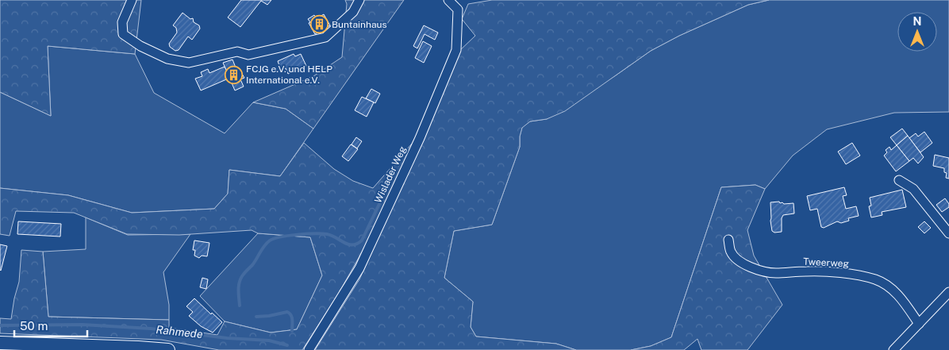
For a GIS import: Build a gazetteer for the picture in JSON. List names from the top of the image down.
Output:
{
  "streets": {
    "street": ["Wislader Weg", "Tweerweg"]
  },
  "water": ["Rahmede"],
  "places": {
    "building": ["Buntainhaus", "FCJG e.V. und HELP International e.V."]
  },
  "scale_bar": "50 m",
  "north": "top"
}
